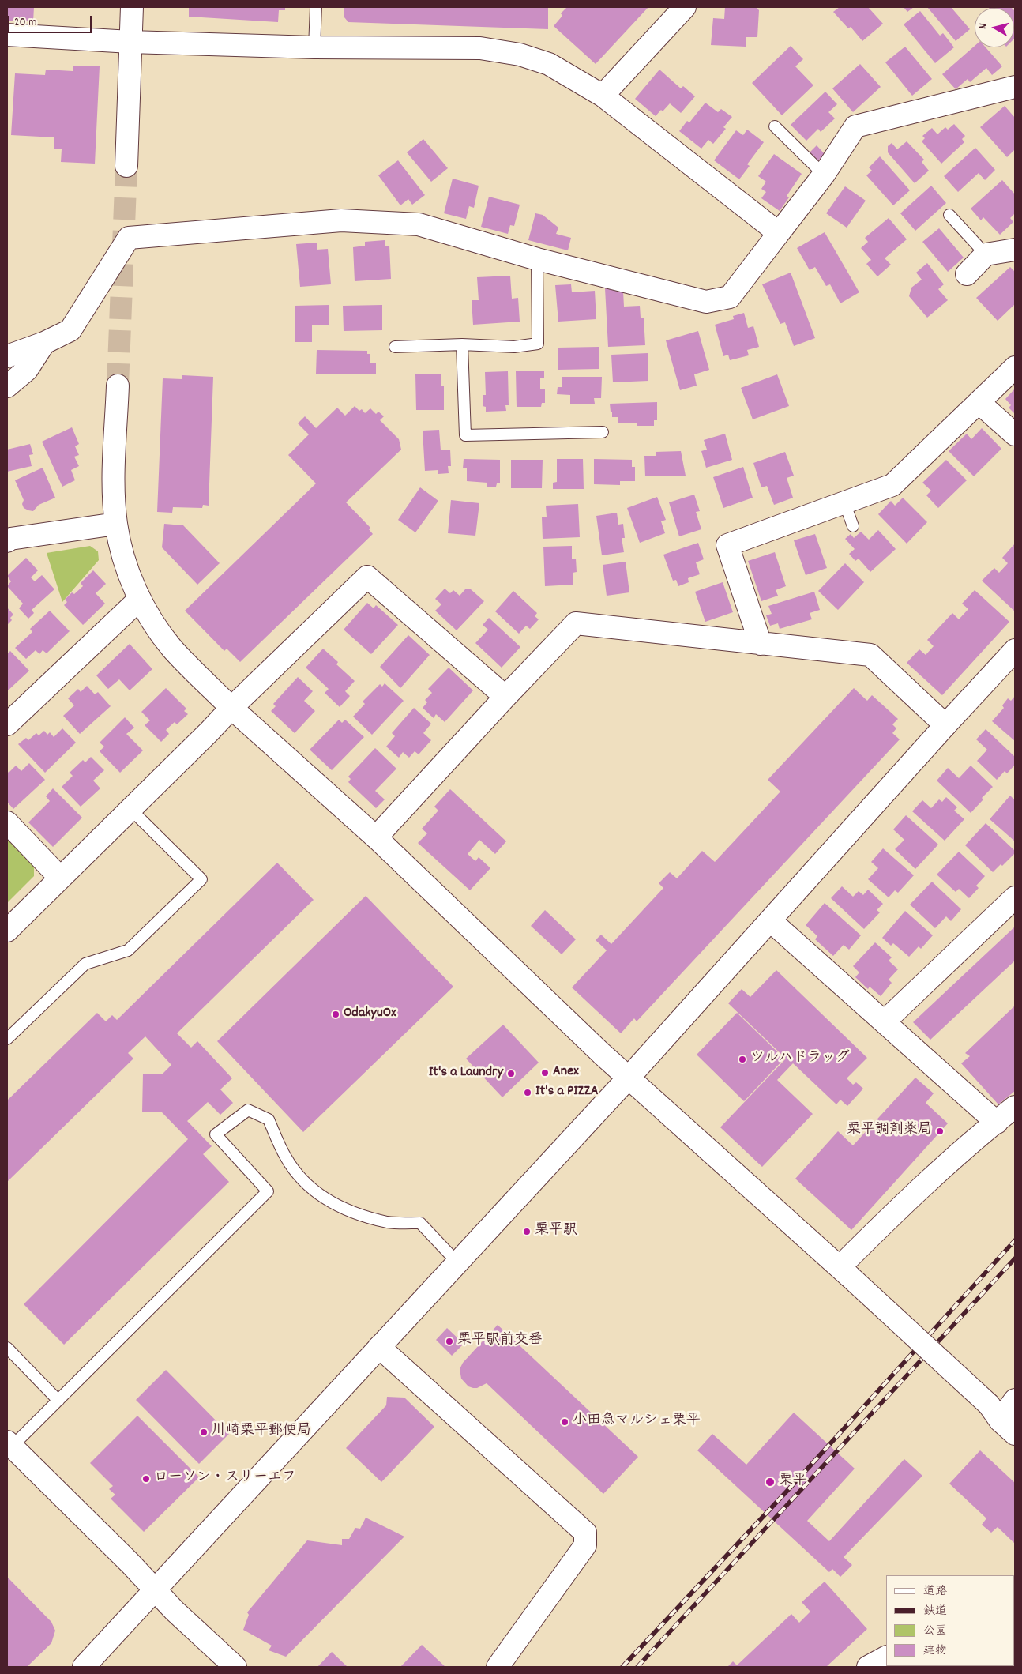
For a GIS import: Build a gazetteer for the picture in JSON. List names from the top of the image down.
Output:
{
  "places": [
    "OdakyuOx",
    "ツルハドラッグ",
    "Anex",
    "It's a Laundry",
    "It's a PIZZA",
    "栗平調剤薬局",
    "栗平駅",
    "栗平駅前交番",
    "小田急マルシェ栗平",
    "川崎栗平郵便局",
    "ローソン・スリーエフ",
    "栗平"
  ],
  "legend": [
    "道路",
    "鉄道",
    "公園",
    "建物"
  ],
  "scale_bar": "20 m",
  "north": "left"
}
